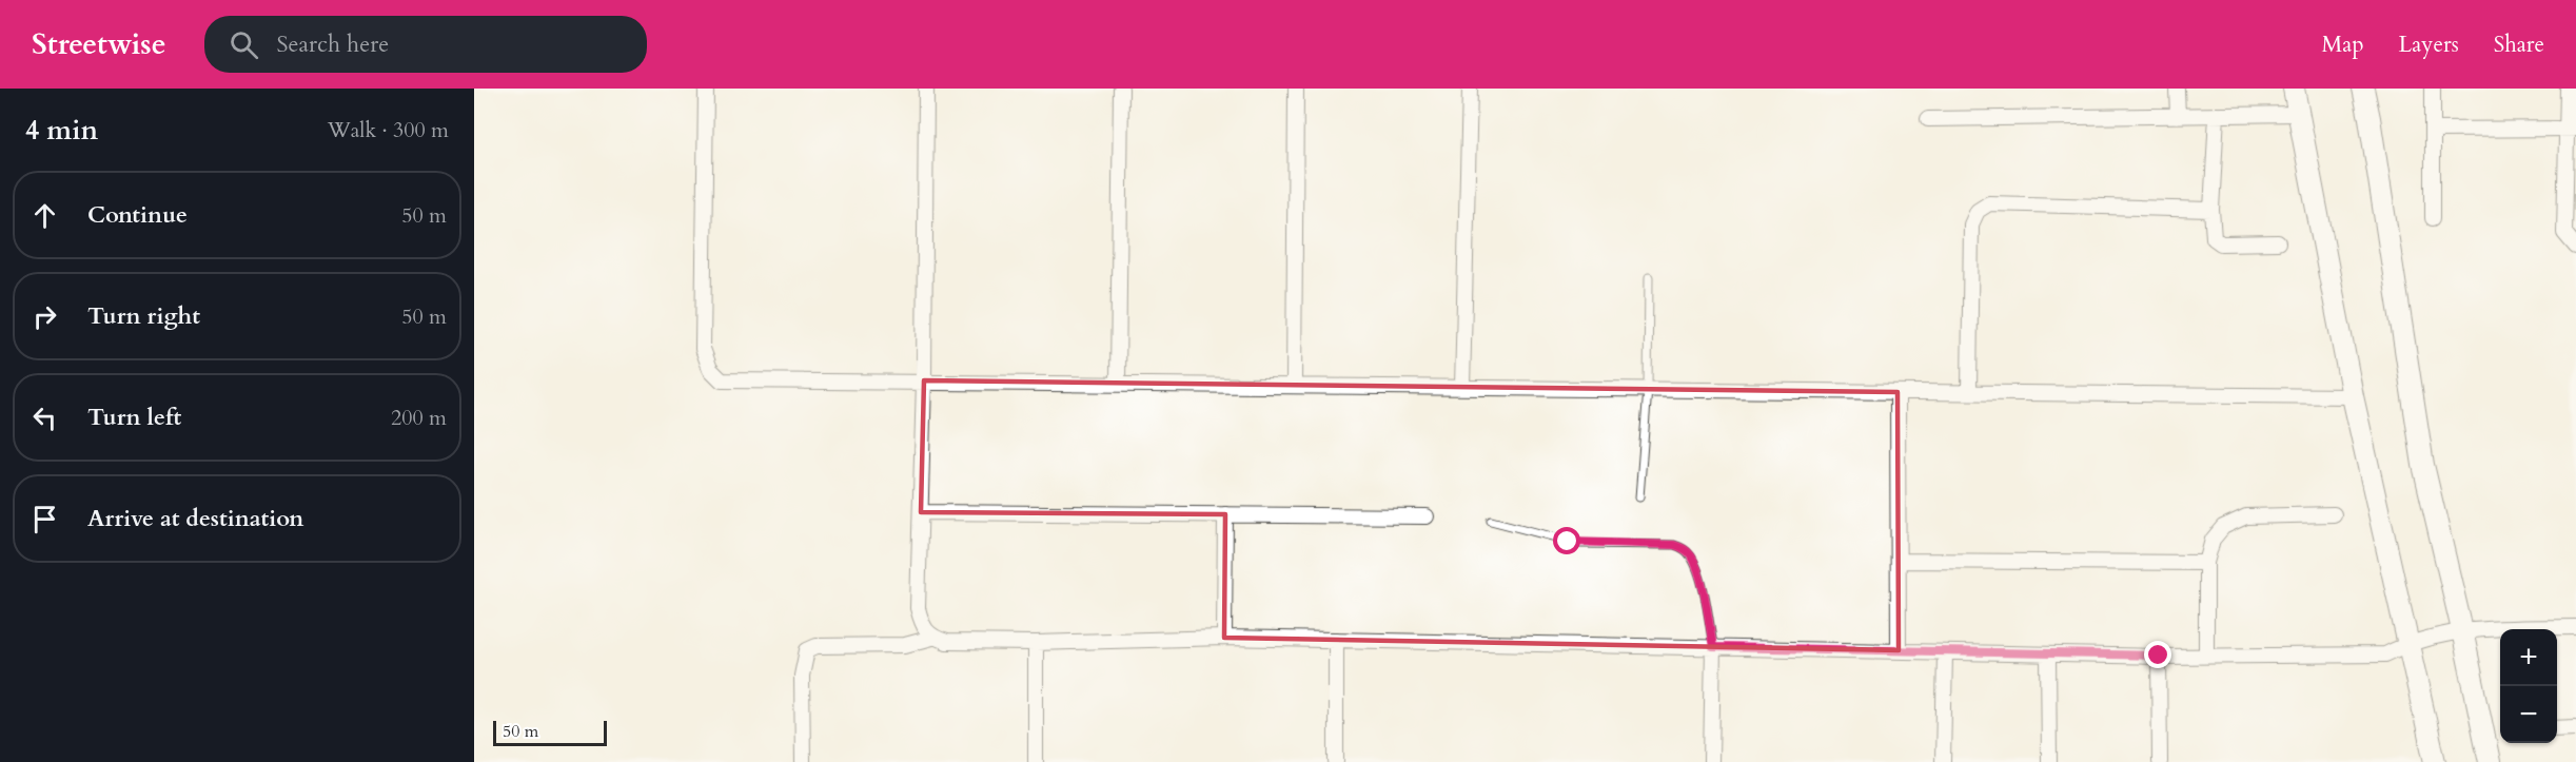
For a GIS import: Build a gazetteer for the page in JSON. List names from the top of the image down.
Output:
{
  "scale_bar": "50 m",
  "page": {
    "header": "Streetwise",
    "search": "Search here",
    "nav": ["Map", "Layers", "Share"],
    "heading": ["4 min", "Walk · 300 m"],
    "list": [
      ["Continue", "50 m"],
      ["Turn right", "50 m"],
      ["Turn left", "200 m"],
      "Arrive at destination"
    ],
    "map_buttons": ["+", "−"],
    "scale": "50 m"
  }
}
